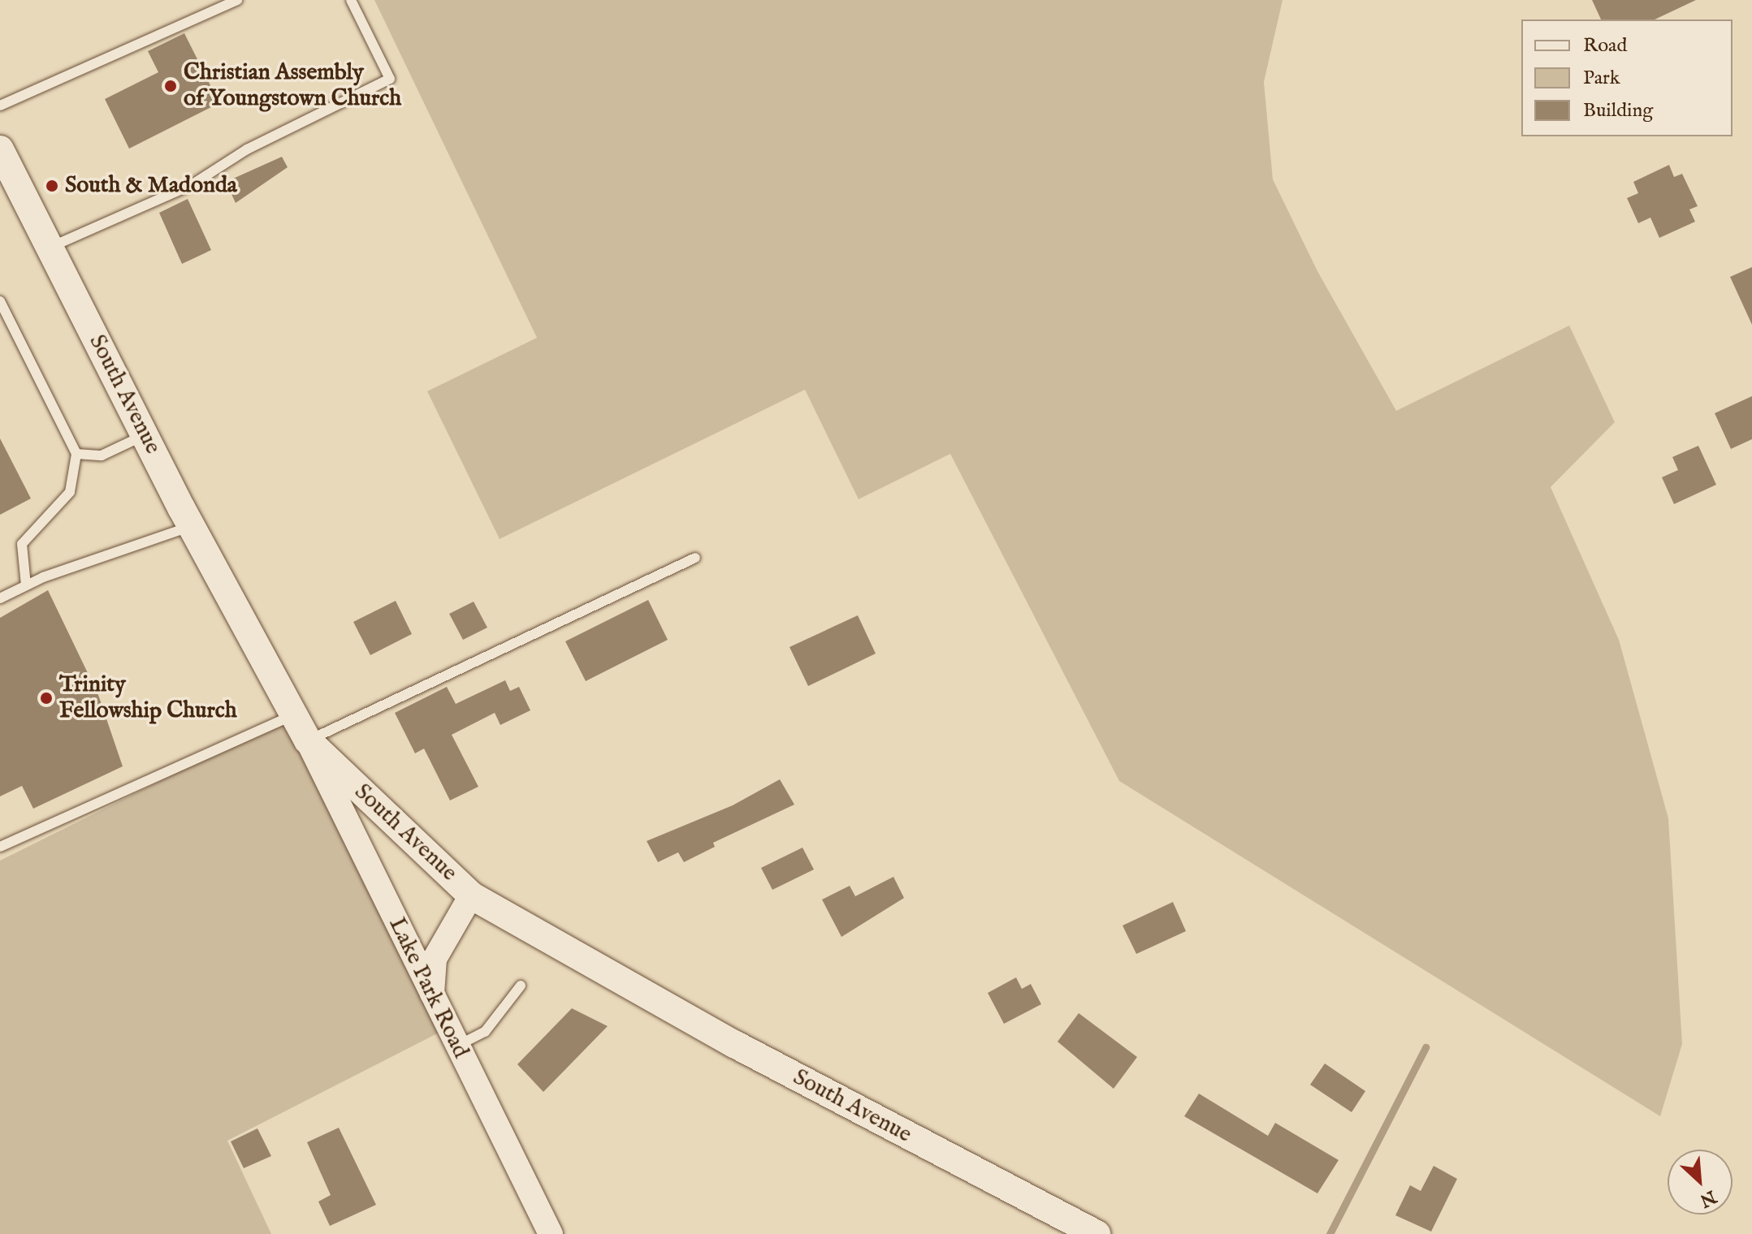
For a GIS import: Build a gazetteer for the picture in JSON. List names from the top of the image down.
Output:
{
  "streets": {
    "main road": ["South Avenue"],
    "street": ["Lake Park Road"]
  },
  "crossings": [
    ["South Avenue", "Lake Park Road"]
  ],
  "places": ["Christian Assembly of Youngstown Church", "South & Madonda", "Trinity Fellowship Church"],
  "legend": ["Road", "Park", "Building"],
  "north": "bottom right"
}
